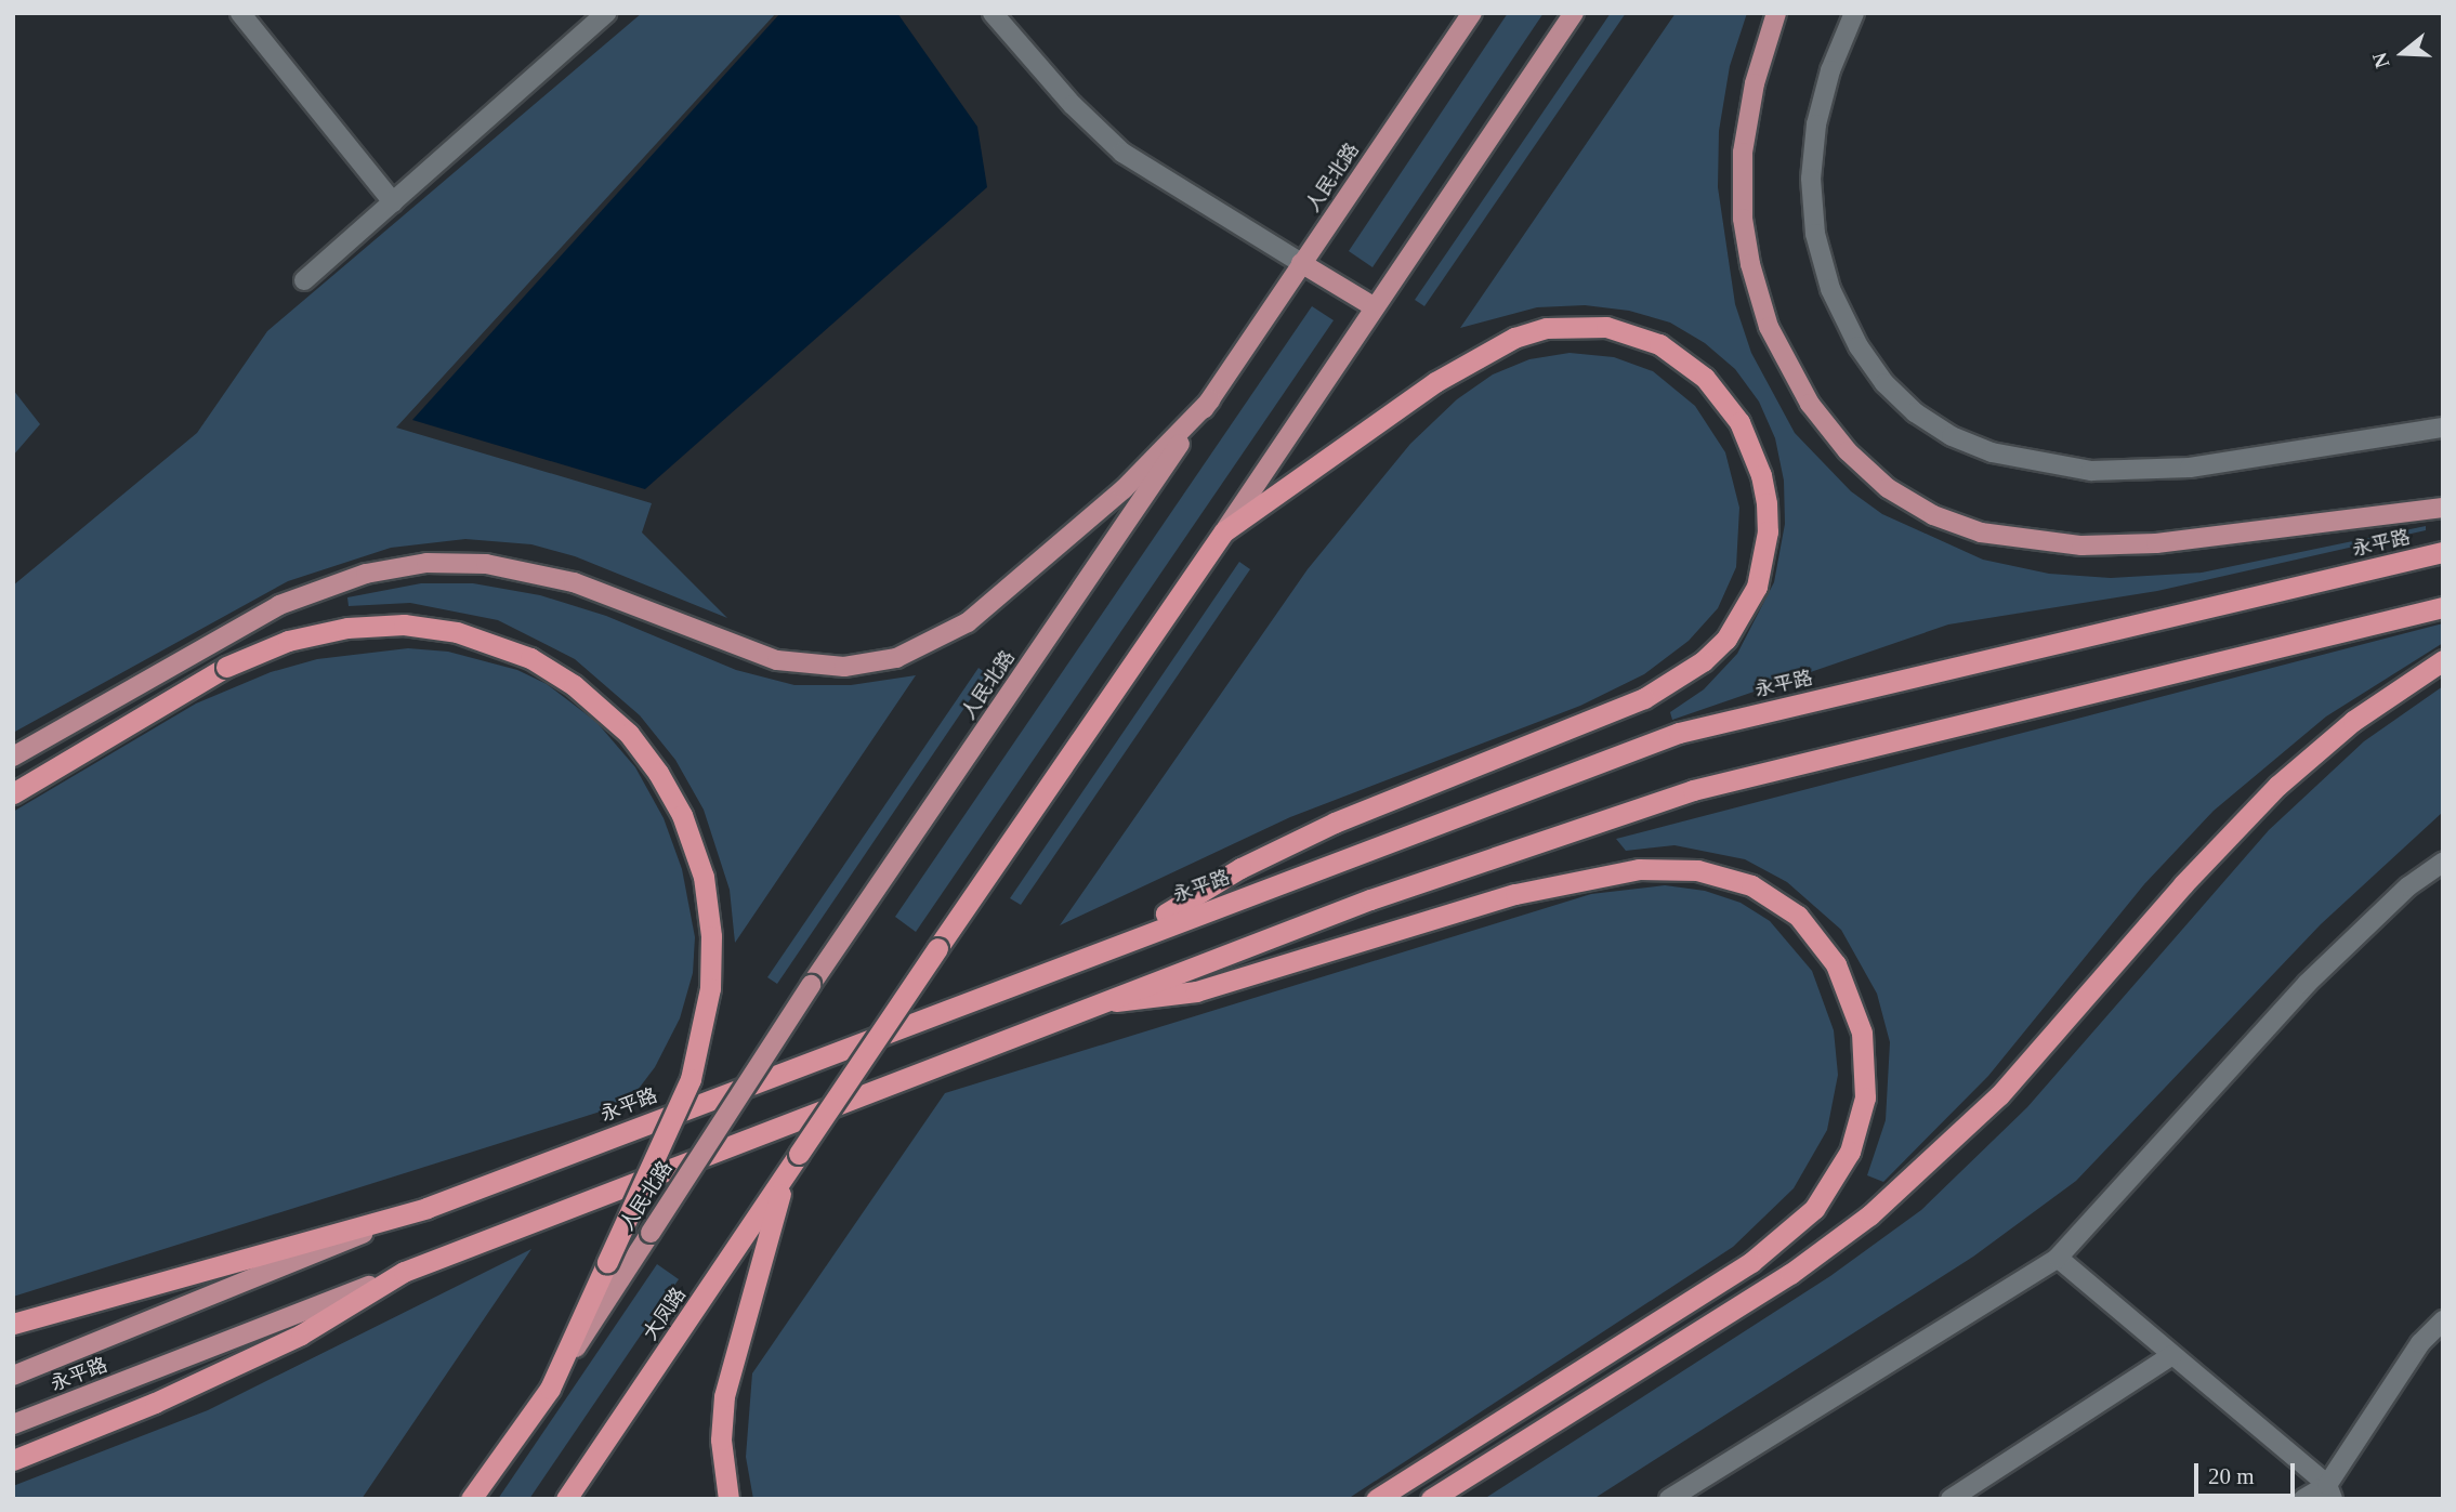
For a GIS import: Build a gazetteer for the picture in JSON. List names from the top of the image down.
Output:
{
  "streets": {
    "highway": ["永平路", "大凤路"],
    "main road": ["人民北路"]
  },
  "scale_bar": "20 m",
  "north": "left"
}
